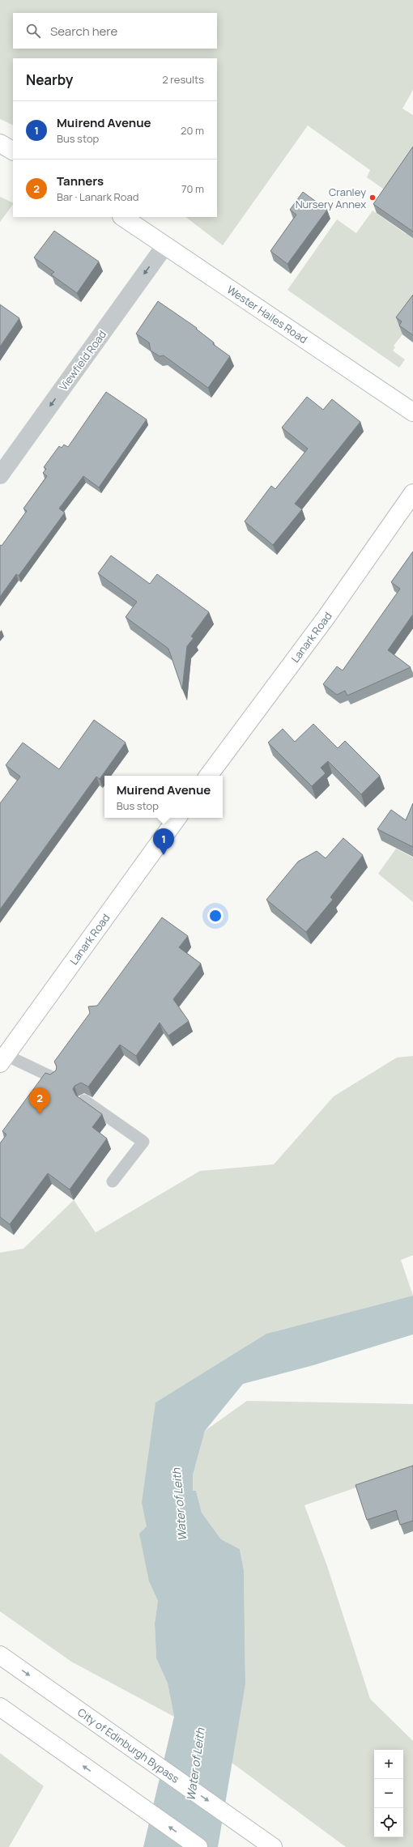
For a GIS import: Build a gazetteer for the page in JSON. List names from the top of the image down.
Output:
{
  "streets": {
    "main road": ["Wester Hailes Road", "Lanark Road", "City of Edinburgh Bypass"],
    "street": ["Viewfield Road"]
  },
  "crossings": [
    ["Wester Hailes Road", "Viewfield Road"]
  ],
  "one_way": ["Viewfield Road"],
  "water": ["Water of Leith"],
  "places": ["Cranley Nursery Annex"],
  "page": {
    "search": "Search here",
    "heading": ["Nearby", "2 results"],
    "list": [
      {
        "mark": "1",
        "name": "Muirend Avenue",
        "note": "Bus stop",
        "value": "20 m"
      },
      {
        "mark": "2",
        "name": "Tanners",
        "note": "Bar · Lanark Road",
        "value": "70 m"
      }
    ],
    "popup": ["Muirend Avenue", "Bus stop"],
    "pins": ["1", "2"],
    "map_buttons": ["+", "−"]
  }
}
